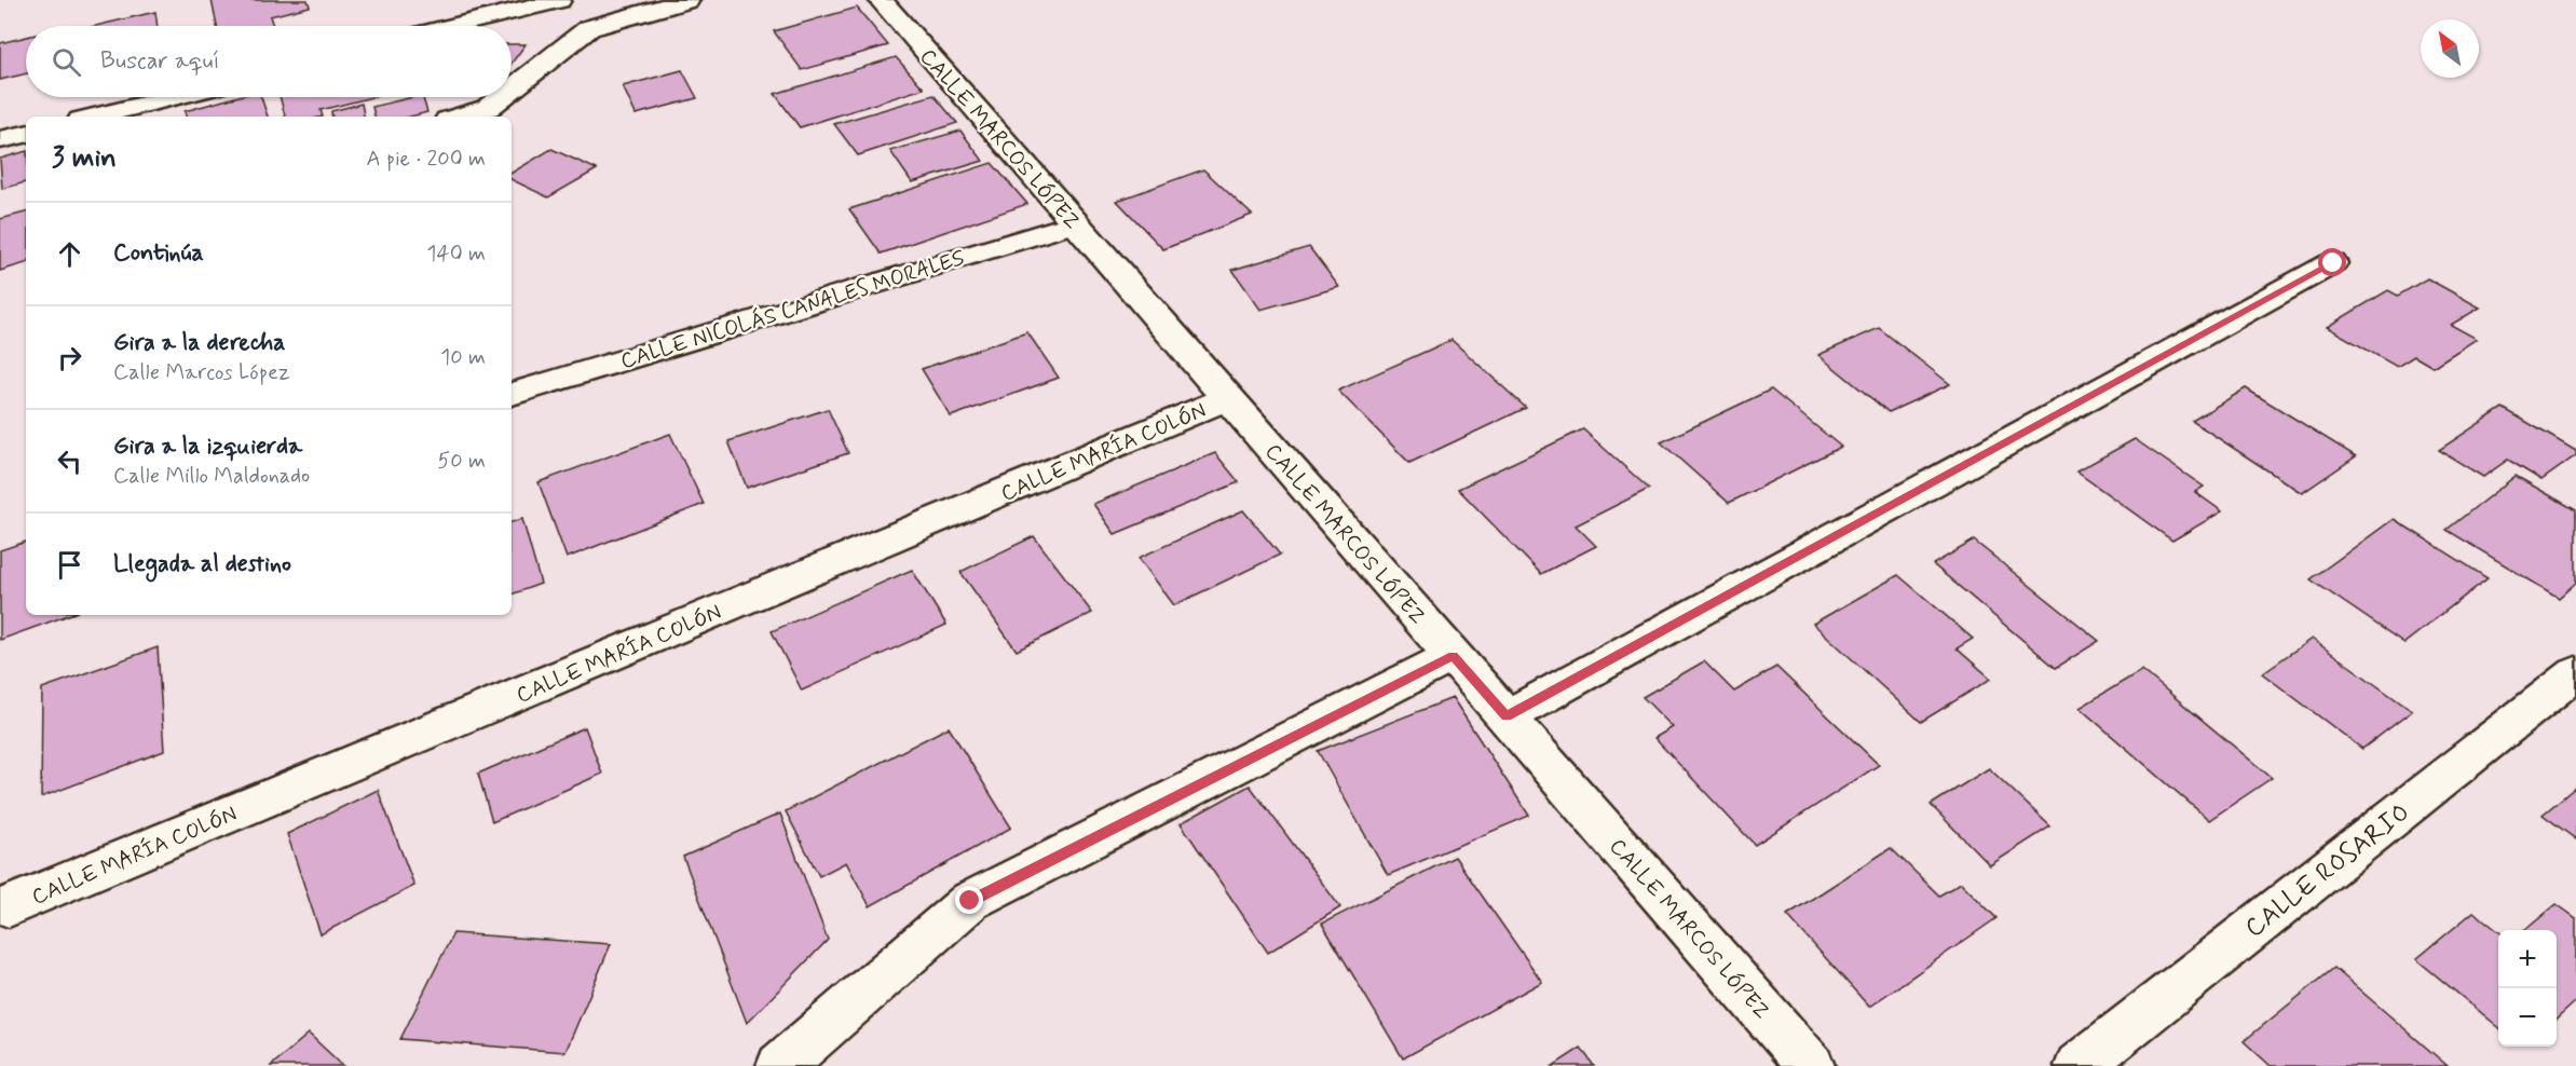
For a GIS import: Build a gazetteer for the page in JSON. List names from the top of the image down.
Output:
{
  "streets": {
    "street": [
      "CALLE MARCOS LÓPEZ",
      "CALLE NICOLÁS CANALES MORALES",
      "CALLE MARÍA COLÓN",
      "CALLE ROSARIO"
    ]
  },
  "crossings": [
    ["CALLE MARCOS LÓPEZ", "CALLE NICOLÁS CANALES MORALES"],
    ["CALLE MARCOS LÓPEZ", "CALLE MARÍA COLÓN"]
  ],
  "north": "top left",
  "page": {
    "search": "Buscar aquí",
    "heading": ["3 min", "A pie · 200 m"],
    "list": [
      ["Continúa", "140 m"],
      ["Gira a la derecha", "Calle Marcos López", "10 m"],
      ["Gira a la izquierda", "Calle Millo Maldonado", "50 m"],
      "Llegada al destino"
    ],
    "map_buttons": ["+", "−"]
  }
}
